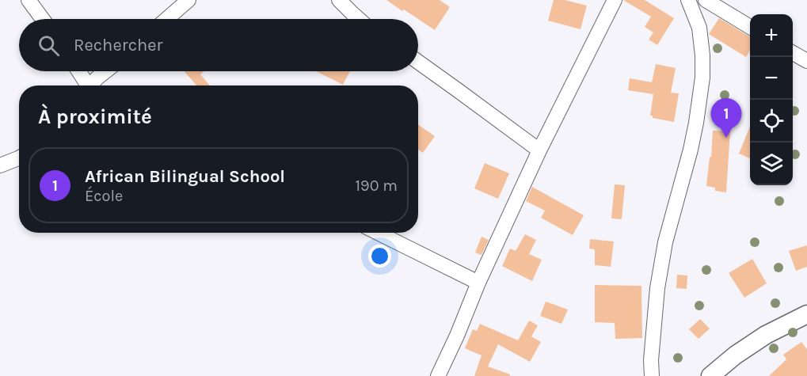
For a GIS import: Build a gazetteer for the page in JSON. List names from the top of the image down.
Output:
{
  "page": {
    "map_buttons": ["+", "−"],
    "search": "Rechercher",
    "heading": "À proximité",
    "pins": "1",
    "list": [
      {
        "mark": "1",
        "name": "African Bilingual School",
        "note": "École",
        "value": "190 m"
      }
    ]
  }
}
